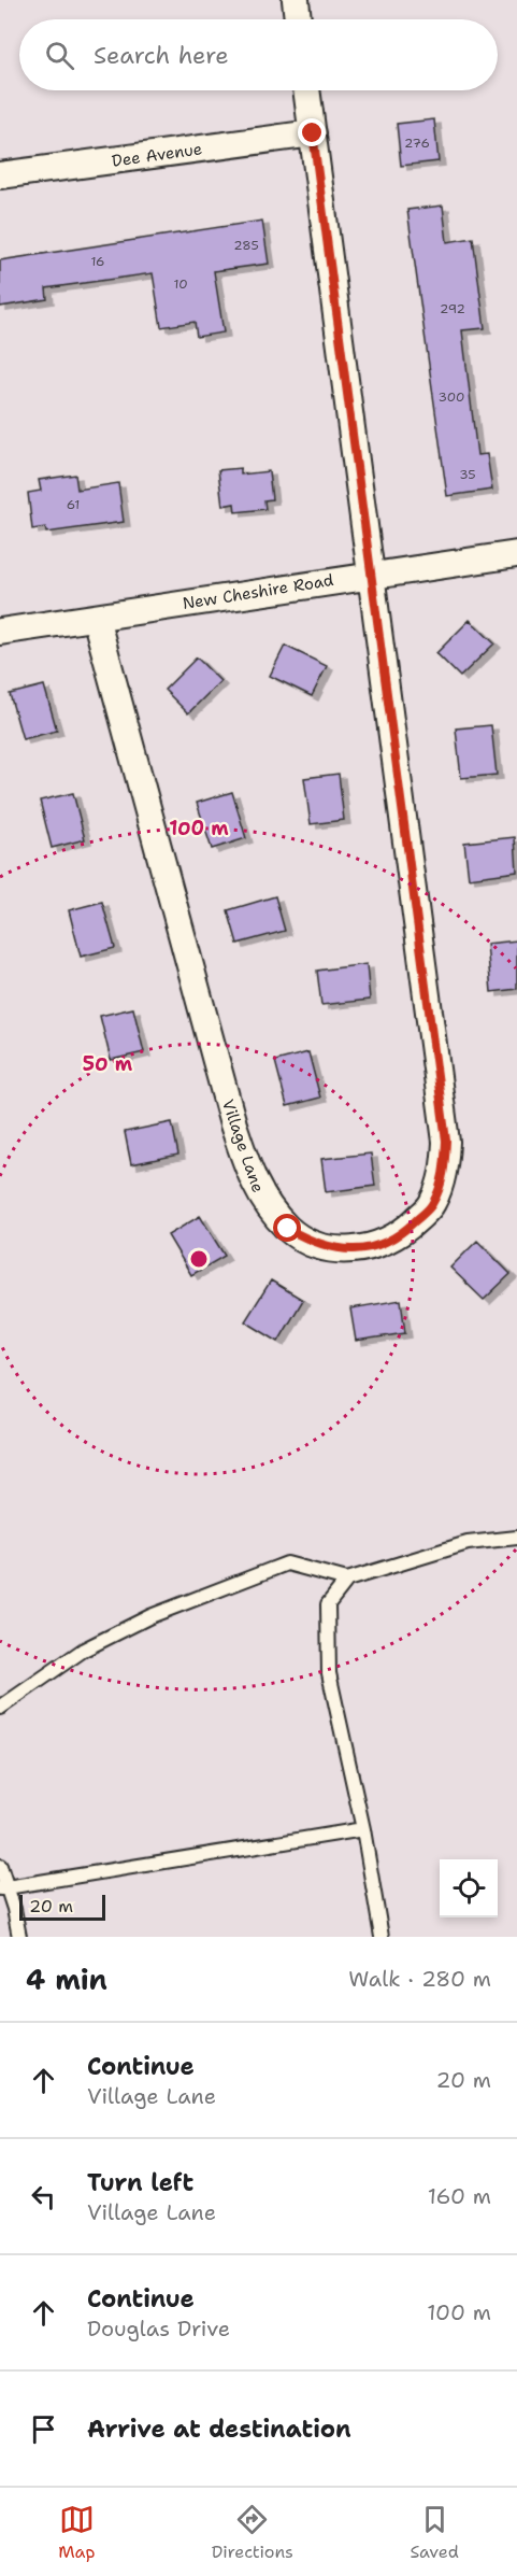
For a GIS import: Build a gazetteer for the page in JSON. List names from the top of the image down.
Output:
{
  "streets": {
    "street": ["Dee Avenue", "New Cheshire Road", "Village Lane"]
  },
  "crossings": [
    ["Dee Avenue", "Village Lane"],
    ["New Cheshire Road", "Village Lane"]
  ],
  "house_numbers": [
    "276",
    "285",
    "16",
    "10",
    "292",
    "300",
    "35",
    "61"
  ],
  "scale_bar": "20 m",
  "page": {
    "search": "Search here",
    "scale": "20 m",
    "heading": ["4 min", "Walk · 280 m"],
    "list": [
      ["Continue", "Village Lane", "20 m"],
      ["Turn left", "Village Lane", "160 m"],
      ["Continue", "Douglas Drive", "100 m"],
      "Arrive at destination"
    ],
    "nav": ["Map", "Directions", "Saved"]
  },
  "rings": ["100 m", "50 m"]
}
